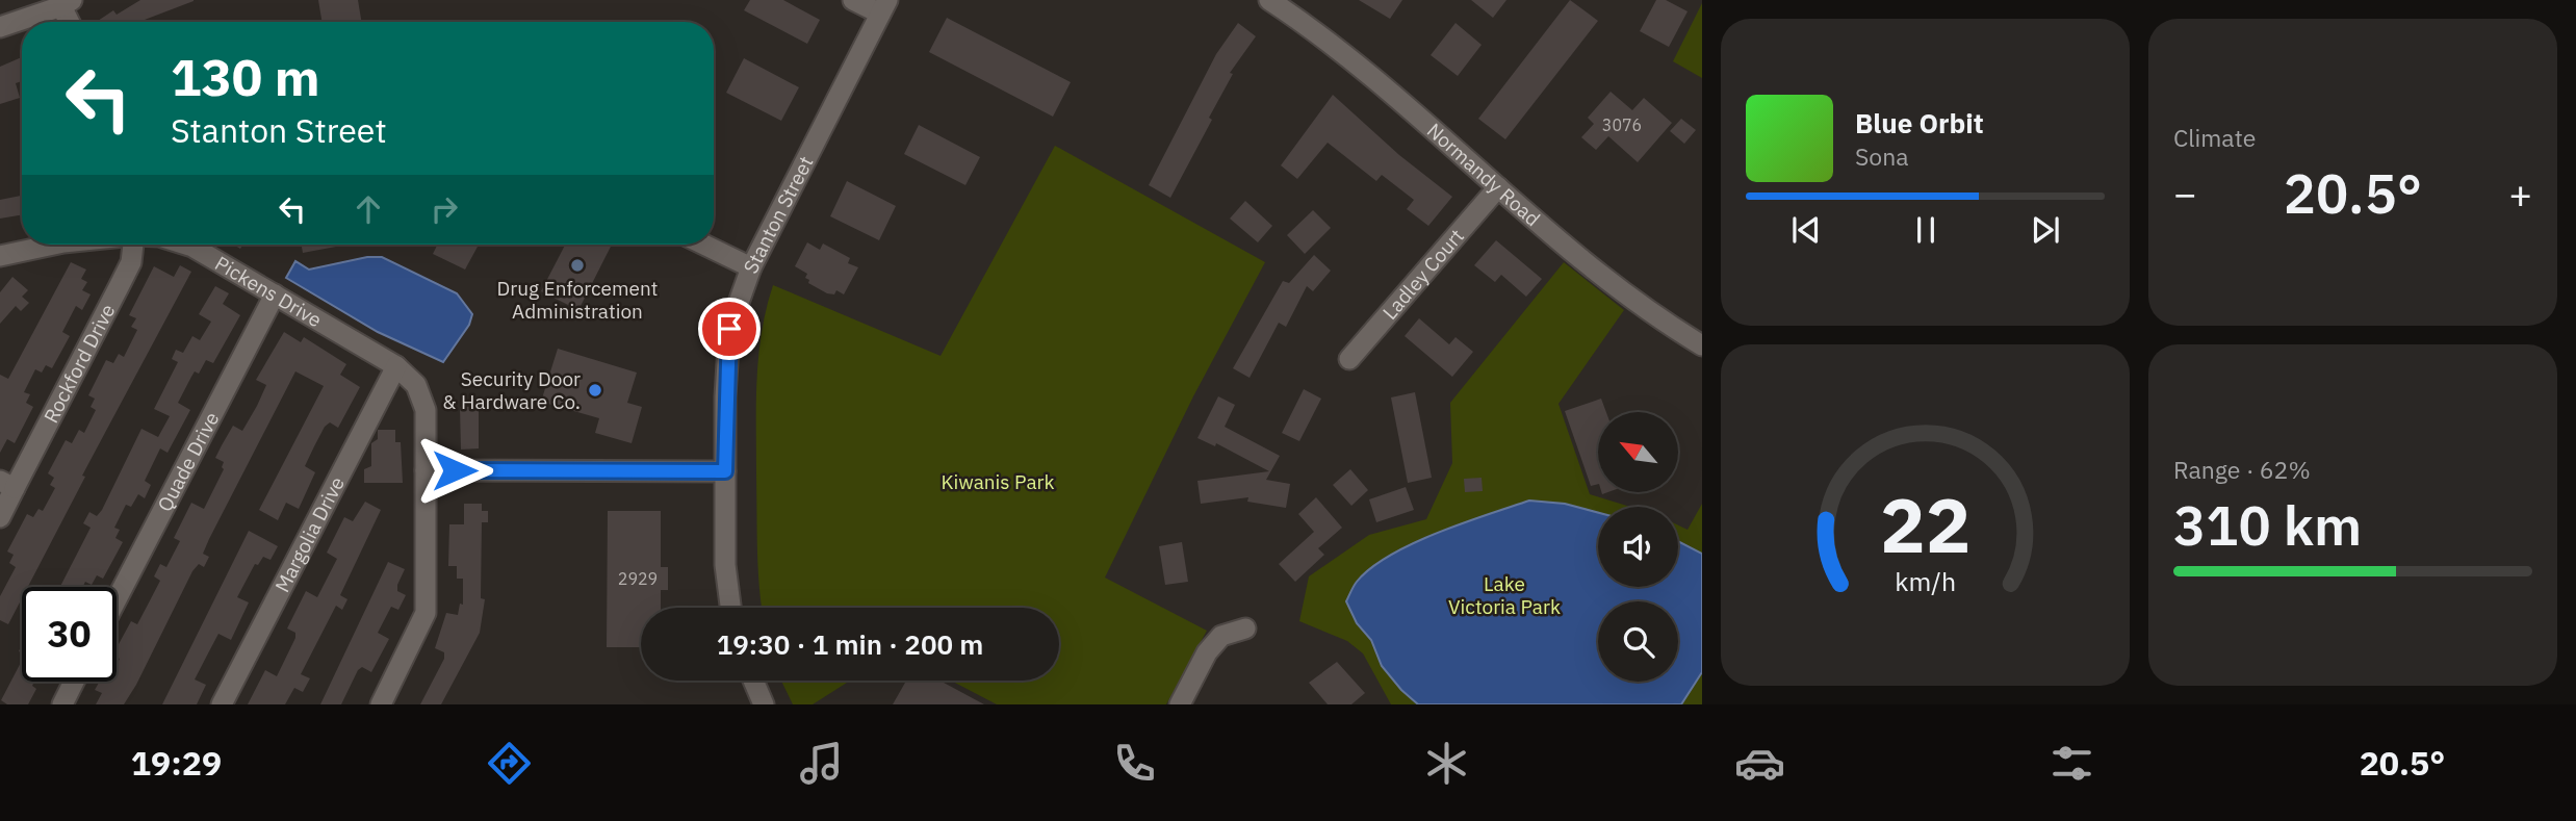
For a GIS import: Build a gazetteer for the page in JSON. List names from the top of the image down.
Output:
{
  "streets": {
    "street": [
      "Normandy Road",
      "Stanton Street",
      "Ladley Court",
      "Pickens Drive",
      "Rockford Drive",
      "Quade Drive",
      "Margolia Drive"
    ]
  },
  "crossings": [
    ["Normandy Road", "Ladley Court"],
    ["Pickens Drive", "Quade Drive"],
    ["Pickens Drive", "Margolia Drive"]
  ],
  "parks": ["Kiwanis Park", "Lake Victoria Park"],
  "places": ["Drug Enforcement Administration", "Security Door & Hardware Co."],
  "house_numbers": ["3076", "2929"],
  "north": "top left",
  "page": {
    "tile": [
      "Climate",
      ["Range · 62%", "310 km"]
    ],
    "turn": ["130 m", "Stanton Street"],
    "song": ["Blue Orbit", "Sona"],
    "heat": ["−", "20.5°", "+"],
    "limit": "30",
    "trip": "19:30 · 1 min · 200 m",
    "tabs": ["19:29", "20.5°"],
    "gauge": ["22", "km/h"]
  }
}
